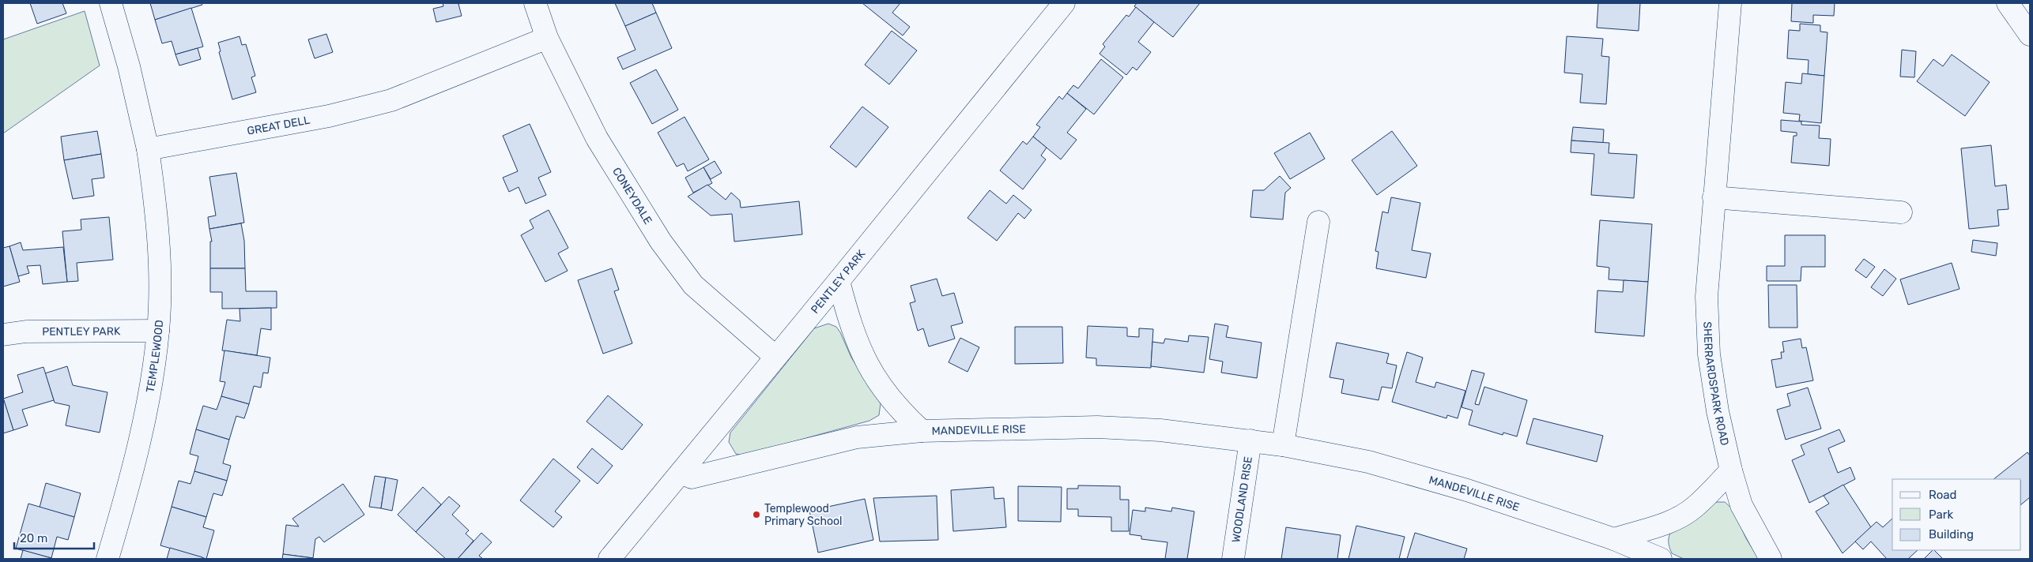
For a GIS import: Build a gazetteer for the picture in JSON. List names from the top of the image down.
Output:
{
  "streets": {
    "street": [
      "GREAT DELL",
      "CONEYDALE",
      "PENTLEY PARK",
      "TEMPLEWOOD",
      "SHERRARDSPARK ROAD",
      "MANDEVILLE RISE",
      "WOODLAND RISE"
    ]
  },
  "crossings": [
    ["GREAT DELL", "CONEYDALE"],
    ["GREAT DELL", "TEMPLEWOOD"],
    ["CONEYDALE", "PENTLEY PARK"],
    ["PENTLEY PARK", "TEMPLEWOOD"],
    ["PENTLEY PARK", "MANDEVILLE RISE"],
    ["MANDEVILLE RISE", "WOODLAND RISE"]
  ],
  "places": ["Templewood Primary School"],
  "legend": ["Road", "Park", "Building"],
  "scale_bar": "20 m"
}
